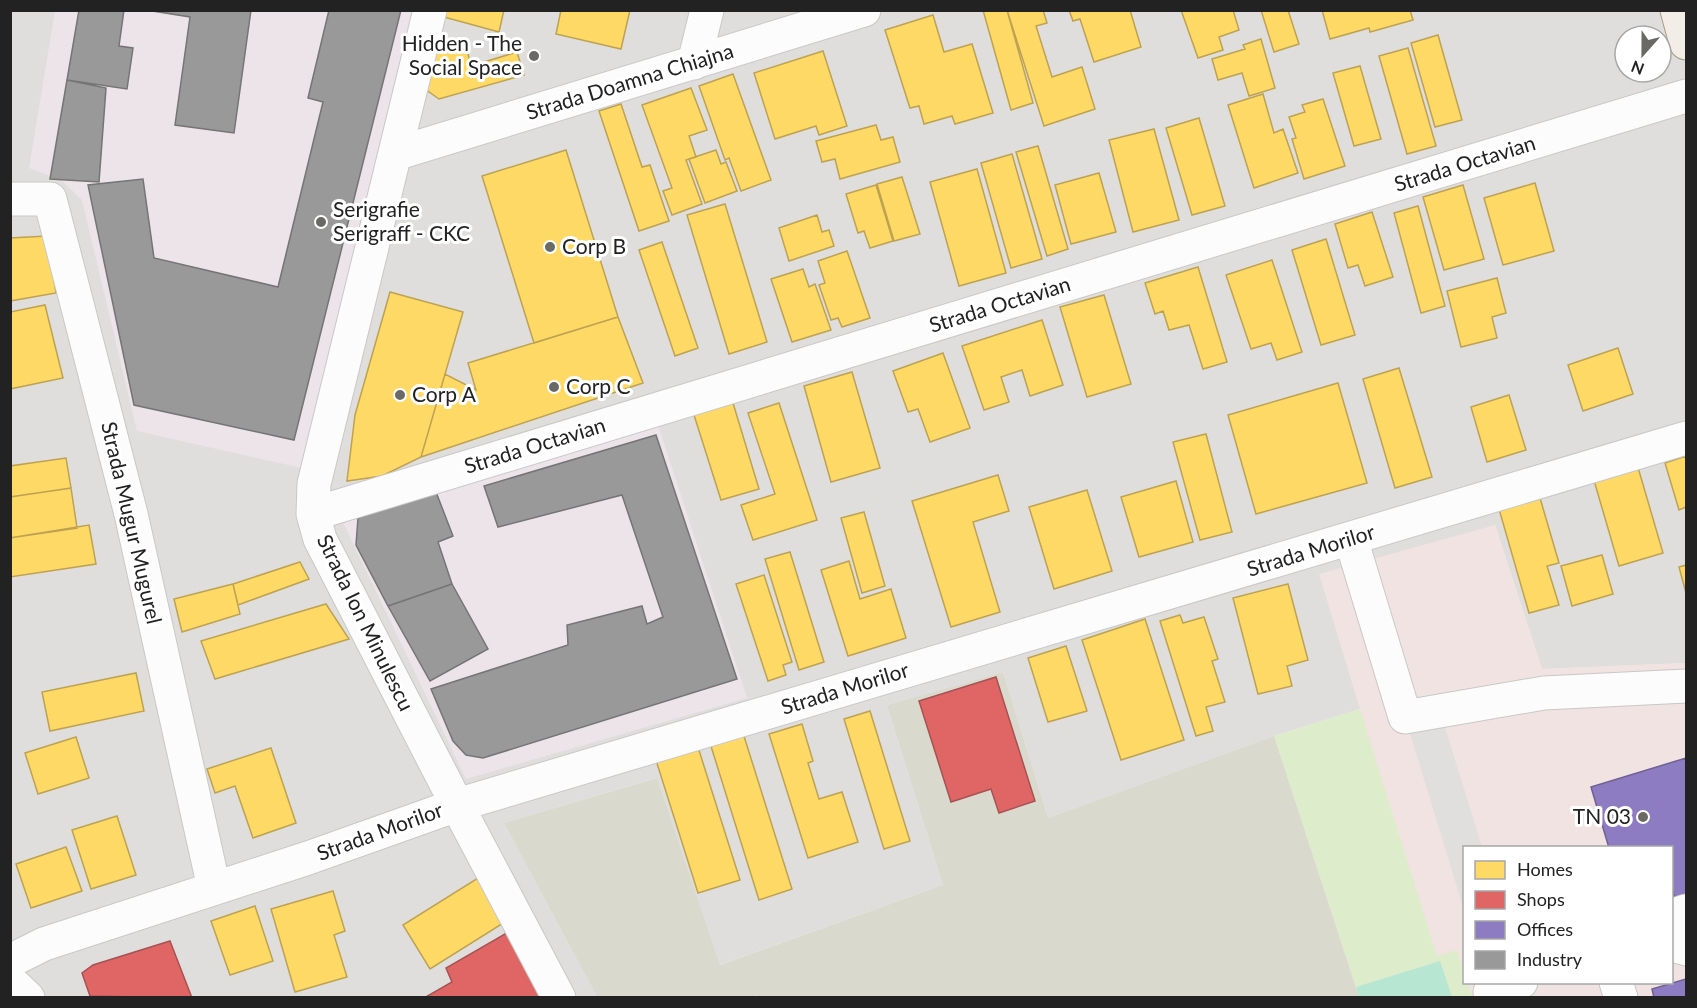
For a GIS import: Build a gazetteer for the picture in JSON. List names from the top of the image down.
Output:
{
  "streets": {
    "street": [
      "Strada Doamna Chiajna",
      "Strada Octavian",
      "Strada Mugur Mugurel",
      "Strada Morilor",
      "Strada Ion Minulescu"
    ]
  },
  "crossings": [
    ["Strada Doamna Chiajna", "Strada Ion Minulescu"],
    ["Strada Octavian", "Strada Ion Minulescu"],
    ["Strada Mugur Mugurel", "Strada Morilor"],
    ["Strada Morilor", "Strada Ion Minulescu"]
  ],
  "places": [
    "Hidden - The Social Space",
    "Serigrafie Serigraff - CKC",
    "Corp B",
    "Corp C",
    "Corp A",
    "TN 03"
  ],
  "legend": [
    "Homes",
    "Shops",
    "Offices",
    "Industry"
  ],
  "north": "bottom"
}
